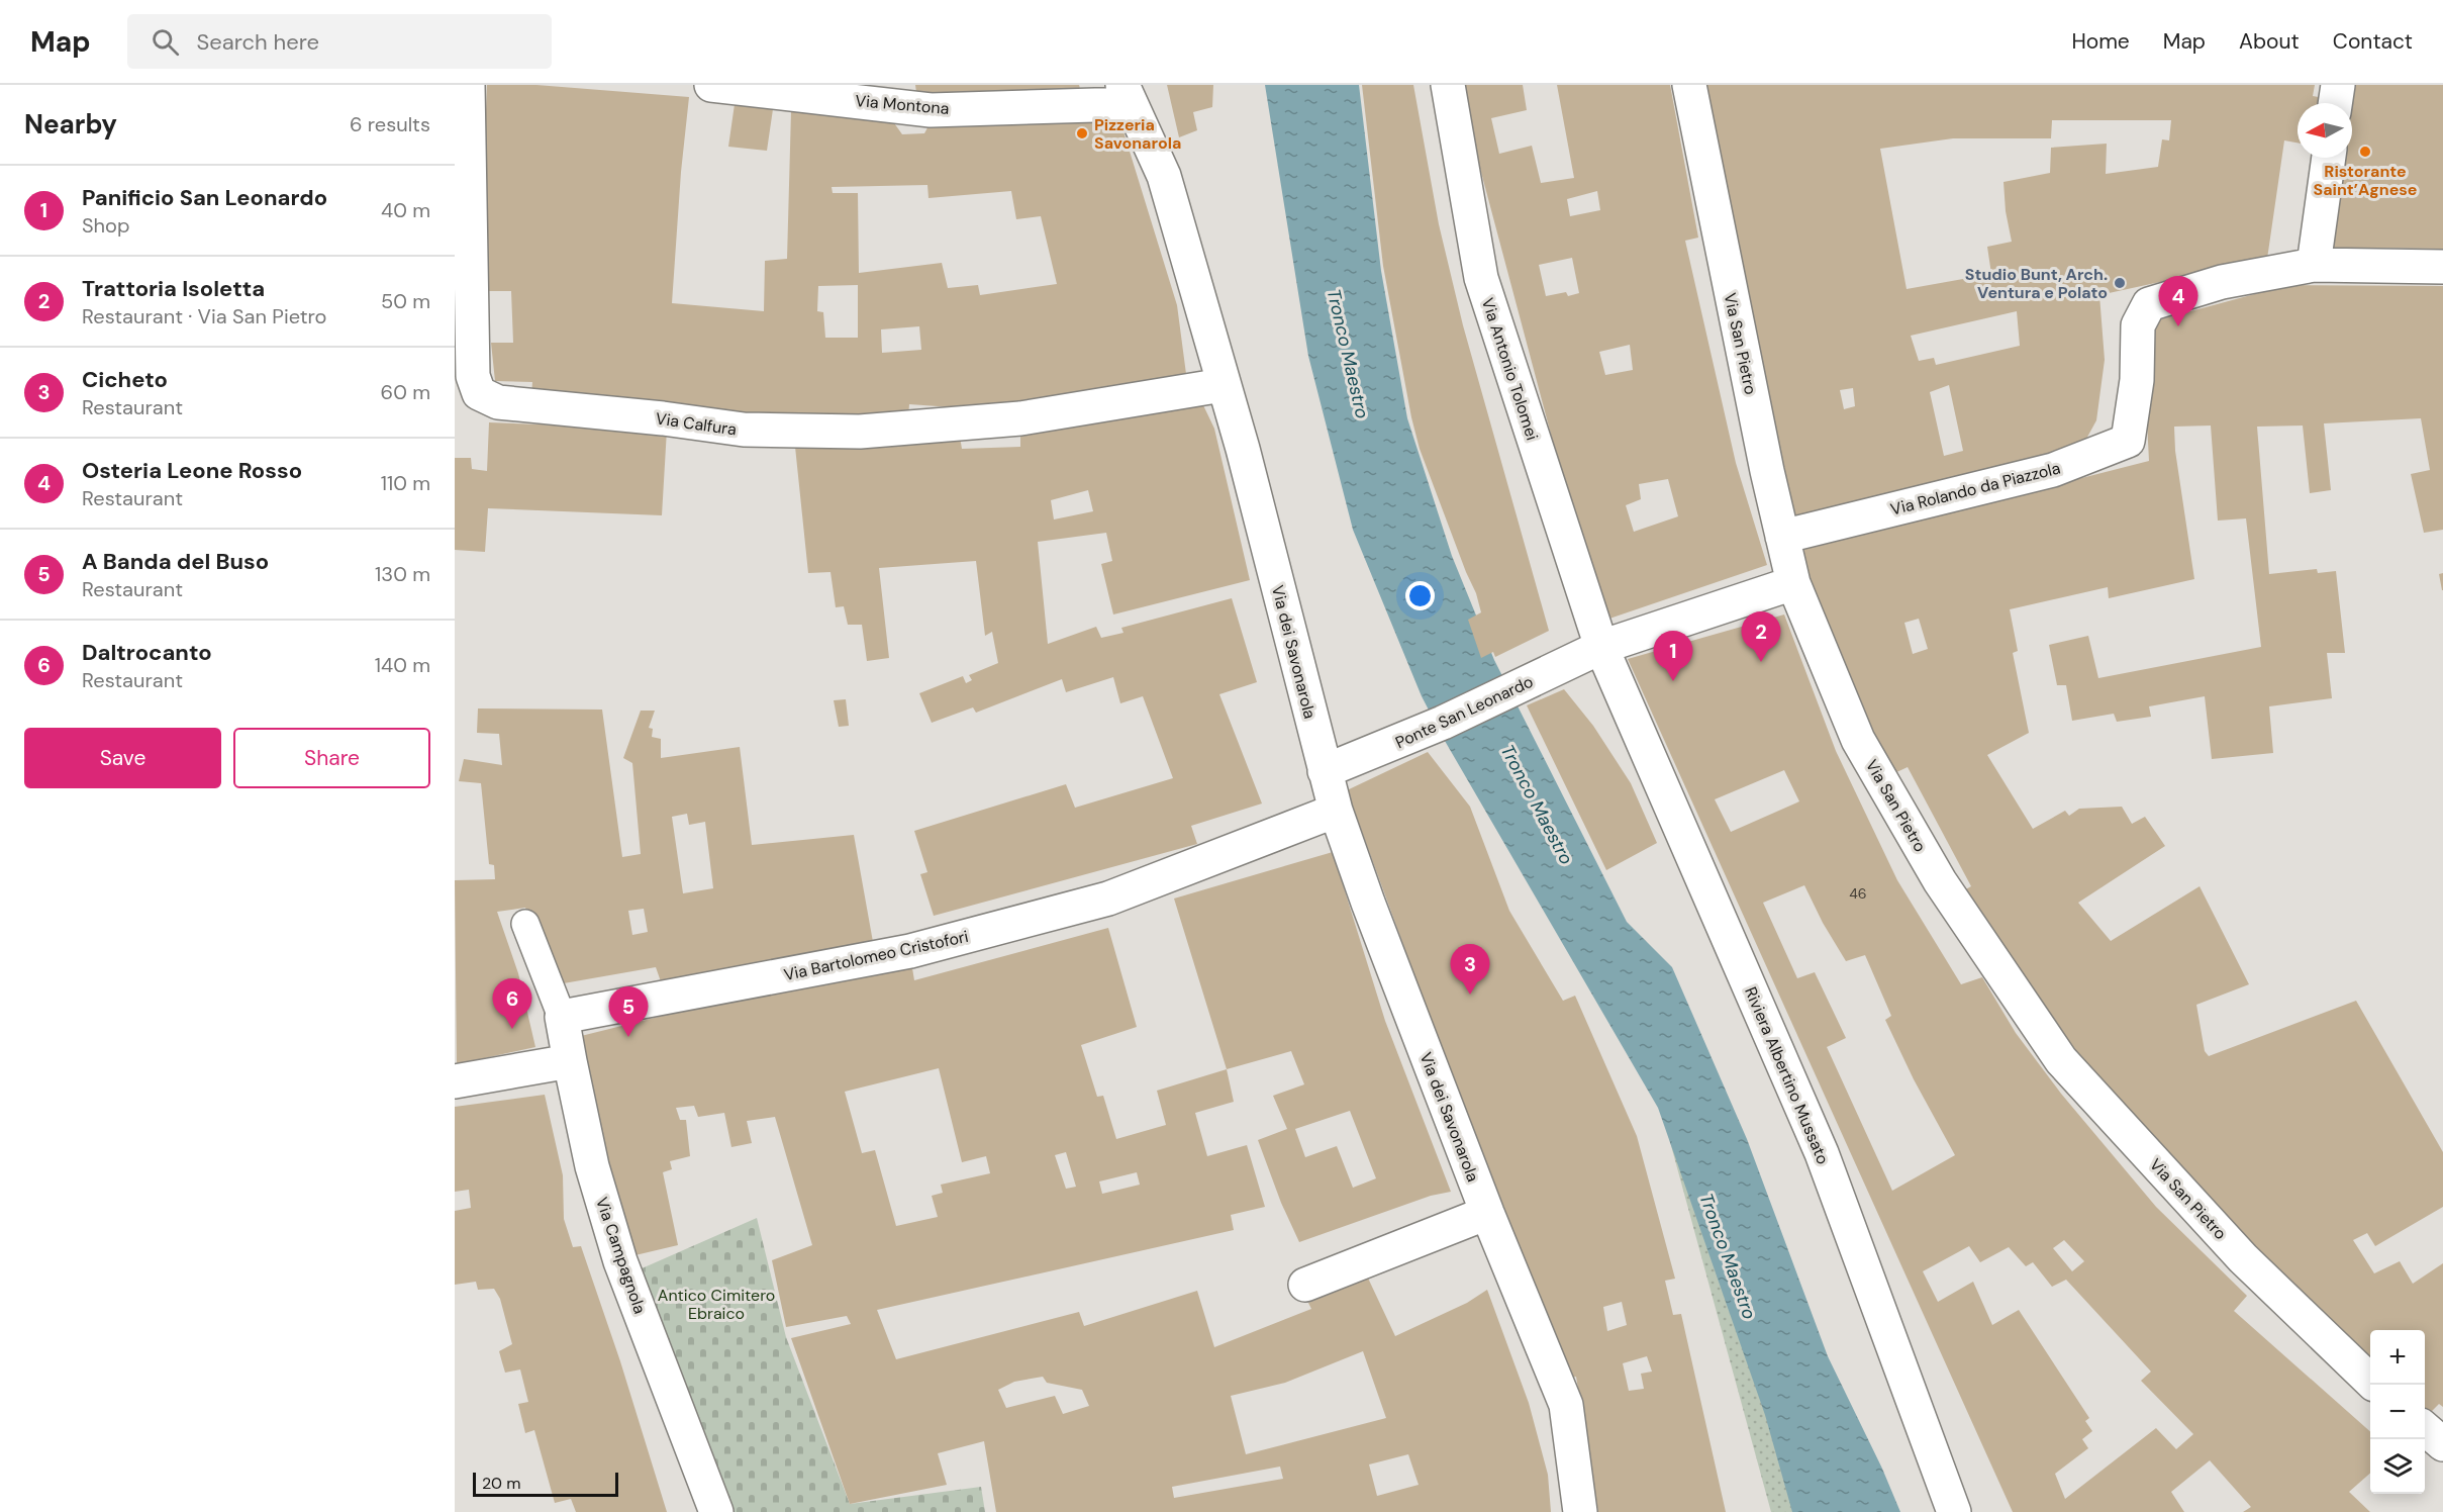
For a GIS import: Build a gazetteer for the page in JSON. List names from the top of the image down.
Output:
{
  "streets": {
    "street": [
      "Via Montona",
      "Via San Pietro",
      "Via Antonio Tolomei",
      "Via Calfura",
      "Via Rolando da Piazzola",
      "Via dei Savonarola",
      "Ponte San Leonardo",
      "Via Bartolomeo Cristofori",
      "Riviera Albertino Mussato",
      "Via Campagnola"
    ]
  },
  "crossings": [
    ["Via Montona", "Via dei Savonarola"],
    ["Via San Pietro", "Via Rolando da Piazzola"],
    ["Via Antonio Tolomei", "Ponte San Leonardo"],
    ["Via Antonio Tolomei", "Riviera Albertino Mussato"],
    ["Via Calfura", "Via dei Savonarola"],
    ["Via dei Savonarola", "Ponte San Leonardo"],
    ["Via dei Savonarola", "Via Bartolomeo Cristofori"],
    ["Ponte San Leonardo", "Riviera Albertino Mussato"]
  ],
  "water": ["Tronco Maestro"],
  "parks": ["Antico Cimitero Ebraico"],
  "places": ["Pizzeria Savonarola", "Ristorante Saint’Agnese", "Studio Bunt, Arch. Ventura e Polato"],
  "house_numbers": ["46"],
  "scale_bar": "20 m",
  "north": "left",
  "page": {
    "header": "Map",
    "search": "Search here",
    "nav": [
      "Home",
      "Map",
      "About",
      "Contact"
    ],
    "heading": ["Nearby", "6 results"],
    "list": [
      {
        "mark": "1",
        "name": "Panificio San Leonardo",
        "note": "Shop",
        "value": "40 m"
      },
      {
        "mark": "2",
        "name": "Trattoria Isoletta",
        "note": "Restaurant · Via San Pietro",
        "value": "50 m"
      },
      {
        "mark": "3",
        "name": "Cicheto",
        "note": "Restaurant",
        "value": "60 m"
      },
      {
        "mark": "4",
        "name": "Osteria Leone Rosso",
        "note": "Restaurant",
        "value": "110 m"
      },
      {
        "mark": "5",
        "name": "A Banda del Buso",
        "note": "Restaurant",
        "value": "130 m"
      },
      {
        "mark": "6",
        "name": "Daltrocanto",
        "note": "Restaurant",
        "value": "140 m"
      }
    ],
    "pins": [
      "4",
      "2",
      "1",
      "3",
      "6",
      "5"
    ],
    "buttons": ["Save", "Share"],
    "map_buttons": ["+", "−"],
    "scale": "20 m"
  }
}
